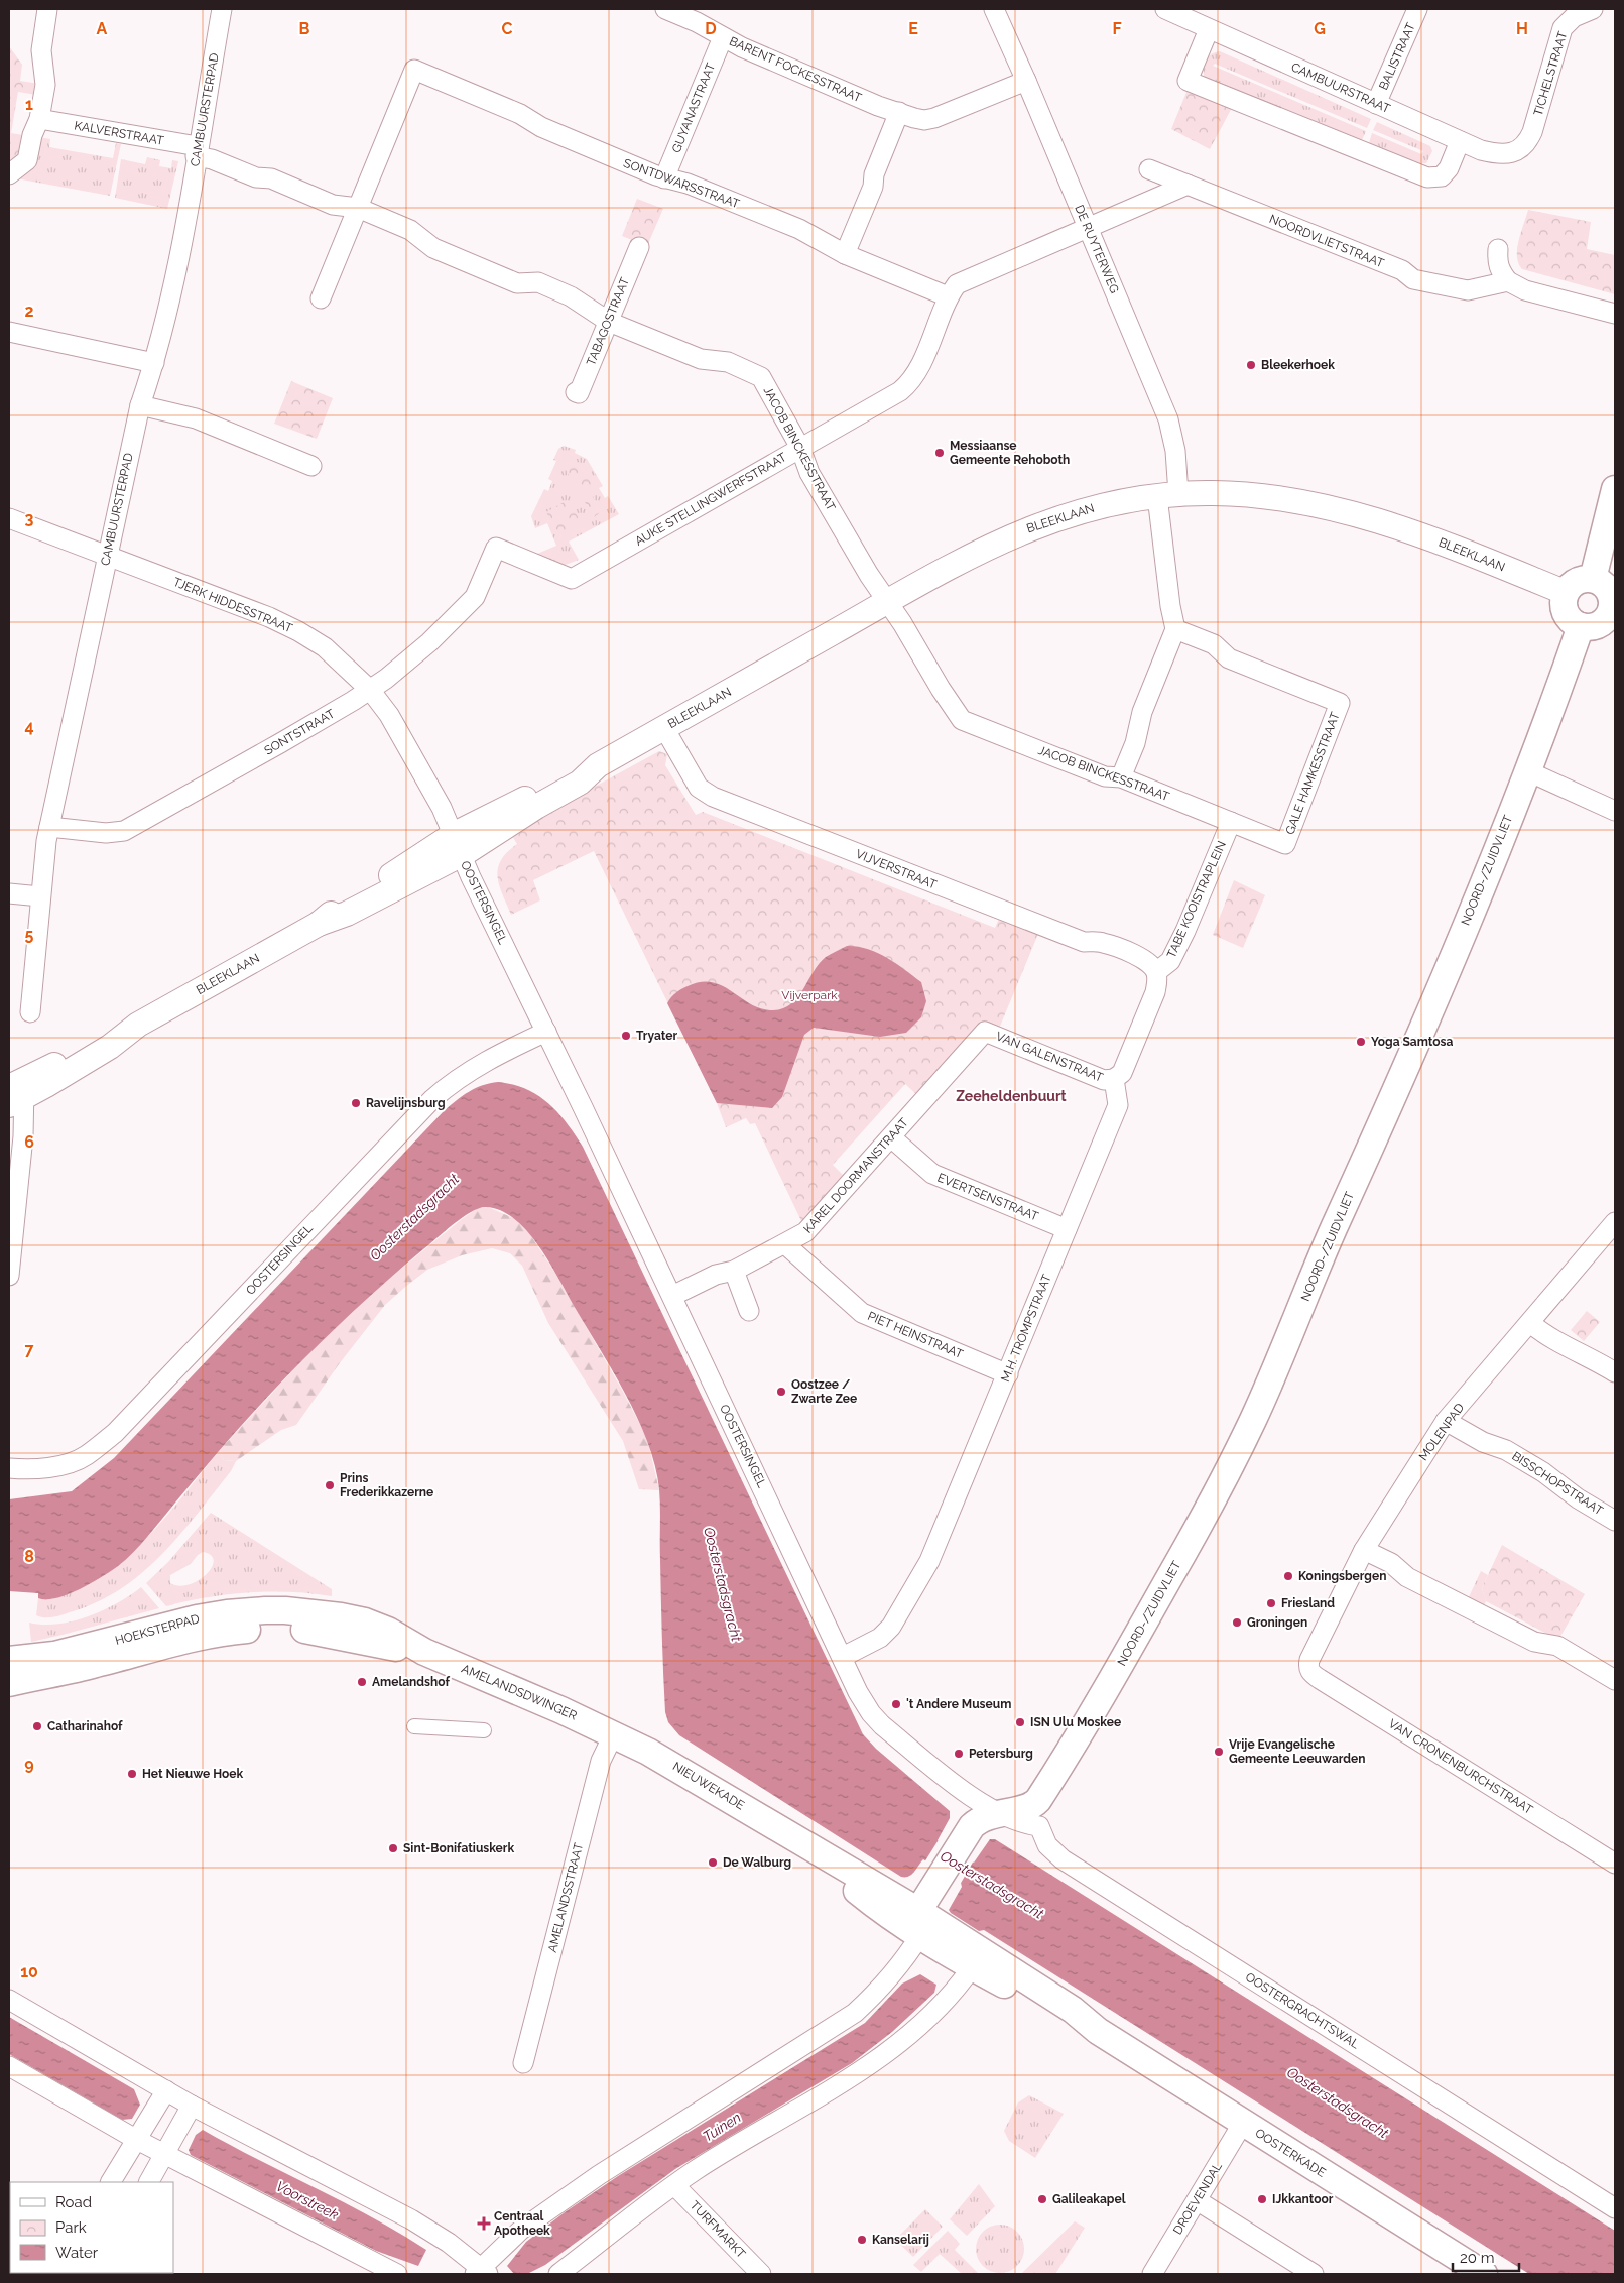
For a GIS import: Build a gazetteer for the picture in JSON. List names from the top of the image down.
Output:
{
  "streets": {
    "main road": [
      "NOORD-/ZUIDVLIET",
      "HOEKSTERPAD",
      "AMELANDSDWINGER",
      "NIEUWEKADE",
      "OOSTERKADE"
    ],
    "street": [
      "BALISTRAAT",
      "BARENT FOCKESSTRAAT",
      "TICHELSTRAAT",
      "CAMBUURSTRAAT",
      "GUYANASTRAAT",
      "CAMBUURSTERPAD",
      "KALVERSTRAAT",
      "SONTDWARSSTRAAT",
      "NOORDVLIETSTRAAT",
      "DE RUYTERWEG",
      "TABAGOSTRAAT",
      "JACOB BINCKESSTRAAT",
      "AUKE STELLINGWERFSTRAAT",
      "BLEEKLAAN",
      "TJERK HIDDESSTRAAT",
      "SONTSTRAAT",
      "GALE HAMKESSTRAAT",
      "VIJVERSTRAAT",
      "TABE KOOISTRAPLEIN",
      "OOSTERSINGEL",
      "VAN GALENSTRAAT",
      "KAREL DOORMANSTRAAT",
      "EVERTSENSTRAAT",
      "M.H. TROMPSTRAAT",
      "PIET HEINSTRAAT",
      "MOLENPAD",
      "BISSCHOPSTRAAT",
      "VAN CRONENBURCHSTRAAT",
      "AMELANDSSTRAAT",
      "OOSTERGRACHTSWAL",
      "DROEVENDAL",
      "TURFMARKT"
    ]
  },
  "crossings": [
    ["BALISTRAAT", "CAMBUURSTRAAT"],
    ["BARENT FOCKESSTRAAT", "GUYANASTRAAT"],
    ["BARENT FOCKESSTRAAT", "DE RUYTERWEG"],
    ["TICHELSTRAAT", "CAMBUURSTRAAT"],
    ["GUYANASTRAAT", "SONTDWARSSTRAAT"],
    ["CAMBUURSTERPAD", "KALVERSTRAAT"],
    ["CAMBUURSTERPAD", "JACOB BINCKESSTRAAT"],
    ["CAMBUURSTERPAD", "TJERK HIDDESSTRAAT"],
    ["CAMBUURSTERPAD", "SONTSTRAAT"],
    ["KALVERSTRAAT", "JACOB BINCKESSTRAAT"],
    ["SONTDWARSSTRAAT", "JACOB BINCKESSTRAAT"],
    ["SONTDWARSSTRAAT", "AUKE STELLINGWERFSTRAAT"],
    ["NOORDVLIETSTRAAT", "AUKE STELLINGWERFSTRAAT"],
    ["DE RUYTERWEG", "AUKE STELLINGWERFSTRAAT"],
    ["DE RUYTERWEG", "BLEEKLAAN"],
    ["DE RUYTERWEG", "GALE HAMKESSTRAAT"],
    ["TABAGOSTRAAT", "JACOB BINCKESSTRAAT"],
    ["JACOB BINCKESSTRAAT", "AUKE STELLINGWERFSTRAAT"],
    ["JACOB BINCKESSTRAAT", "BLEEKLAAN"],
    ["JACOB BINCKESSTRAAT", "GALE HAMKESSTRAAT"],
    ["JACOB BINCKESSTRAAT", "TABE KOOISTRAPLEIN"],
    ["AUKE STELLINGWERFSTRAAT", "SONTSTRAAT"],
    ["BLEEKLAAN", "TJERK HIDDESSTRAAT"],
    ["BLEEKLAAN", "VIJVERSTRAAT"],
    ["BLEEKLAAN", "NOORD-/ZUIDVLIET"],
    ["BLEEKLAAN", "OOSTERSINGEL"],
    ["TJERK HIDDESSTRAAT", "SONTSTRAAT"],
    ["TJERK HIDDESSTRAAT", "OOSTERSINGEL"],
    ["VIJVERSTRAAT", "TABE KOOISTRAPLEIN"],
    ["NOORD-/ZUIDVLIET", "OOSTERSINGEL"],
    ["NOORD-/ZUIDVLIET", "NIEUWEKADE"],
    ["NOORD-/ZUIDVLIET", "OOSTERGRACHTSWAL"],
    ["NOORD-/ZUIDVLIET", "OOSTERKADE"],
    ["OOSTERSINGEL", "KAREL DOORMANSTRAAT"],
    ["OOSTERSINGEL", "M.H. TROMPSTRAAT"],
    ["OOSTERSINGEL", "OOSTERGRACHTSWAL"],
    ["VAN GALENSTRAAT", "KAREL DOORMANSTRAAT"],
    ["VAN GALENSTRAAT", "M.H. TROMPSTRAAT"],
    ["KAREL DOORMANSTRAAT", "EVERTSENSTRAAT"],
    ["KAREL DOORMANSTRAAT", "PIET HEINSTRAAT"],
    ["EVERTSENSTRAAT", "M.H. TROMPSTRAAT"],
    ["M.H. TROMPSTRAAT", "PIET HEINSTRAAT"],
    ["MOLENPAD", "BISSCHOPSTRAAT"],
    ["MOLENPAD", "VAN CRONENBURCHSTRAAT"],
    ["HOEKSTERPAD", "AMELANDSDWINGER"],
    ["AMELANDSDWINGER", "NIEUWEKADE"],
    ["AMELANDSDWINGER", "AMELANDSSTRAAT"],
    ["NIEUWEKADE", "AMELANDSSTRAAT"],
    ["NIEUWEKADE", "OOSTERKADE"],
    ["OOSTERKADE", "DROEVENDAL"]
  ],
  "districts": ["Zeeheldenbuurt"],
  "water": ["Oosterstadsgracht", "Tuinen", "Voorstreek"],
  "parks": ["Vijverpark"],
  "places": {
    "other": [
      "Bleekerhoek",
      "Messiaanse Gemeente Rehoboth",
      "Tryater",
      "Yoga Samtosa",
      "Ravelijnsburg",
      "Oostzee / Zwarte Zee",
      "Prins Frederikkazerne",
      "Koningsbergen",
      "Friesland",
      "Groningen",
      "Amelandshof",
      "'t Andere Museum",
      "ISN Ulu Moskee",
      "Catharinahof",
      "Vrije Evangelische Gemeente Leeuwarden",
      "Petersburg",
      "Het Nieuwe Hoek",
      "Sint-Bonifatiuskerk",
      "De Walburg",
      "Galileakapel",
      "IJkkantoor",
      "Kanselarij"
    ],
    "health": ["Centraal Apotheek"]
  },
  "legend": ["Road", "Park", "Water"],
  "scale_bar": "20 m",
  "grid": {
    "columns": [
      "A",
      "B",
      "C",
      "D",
      "E",
      "F",
      "G",
      "H"
    ],
    "rows": [
      "1",
      "2",
      "3",
      "4",
      "5",
      "6",
      "7",
      "8",
      "9",
      "10"
    ]
  }
}
